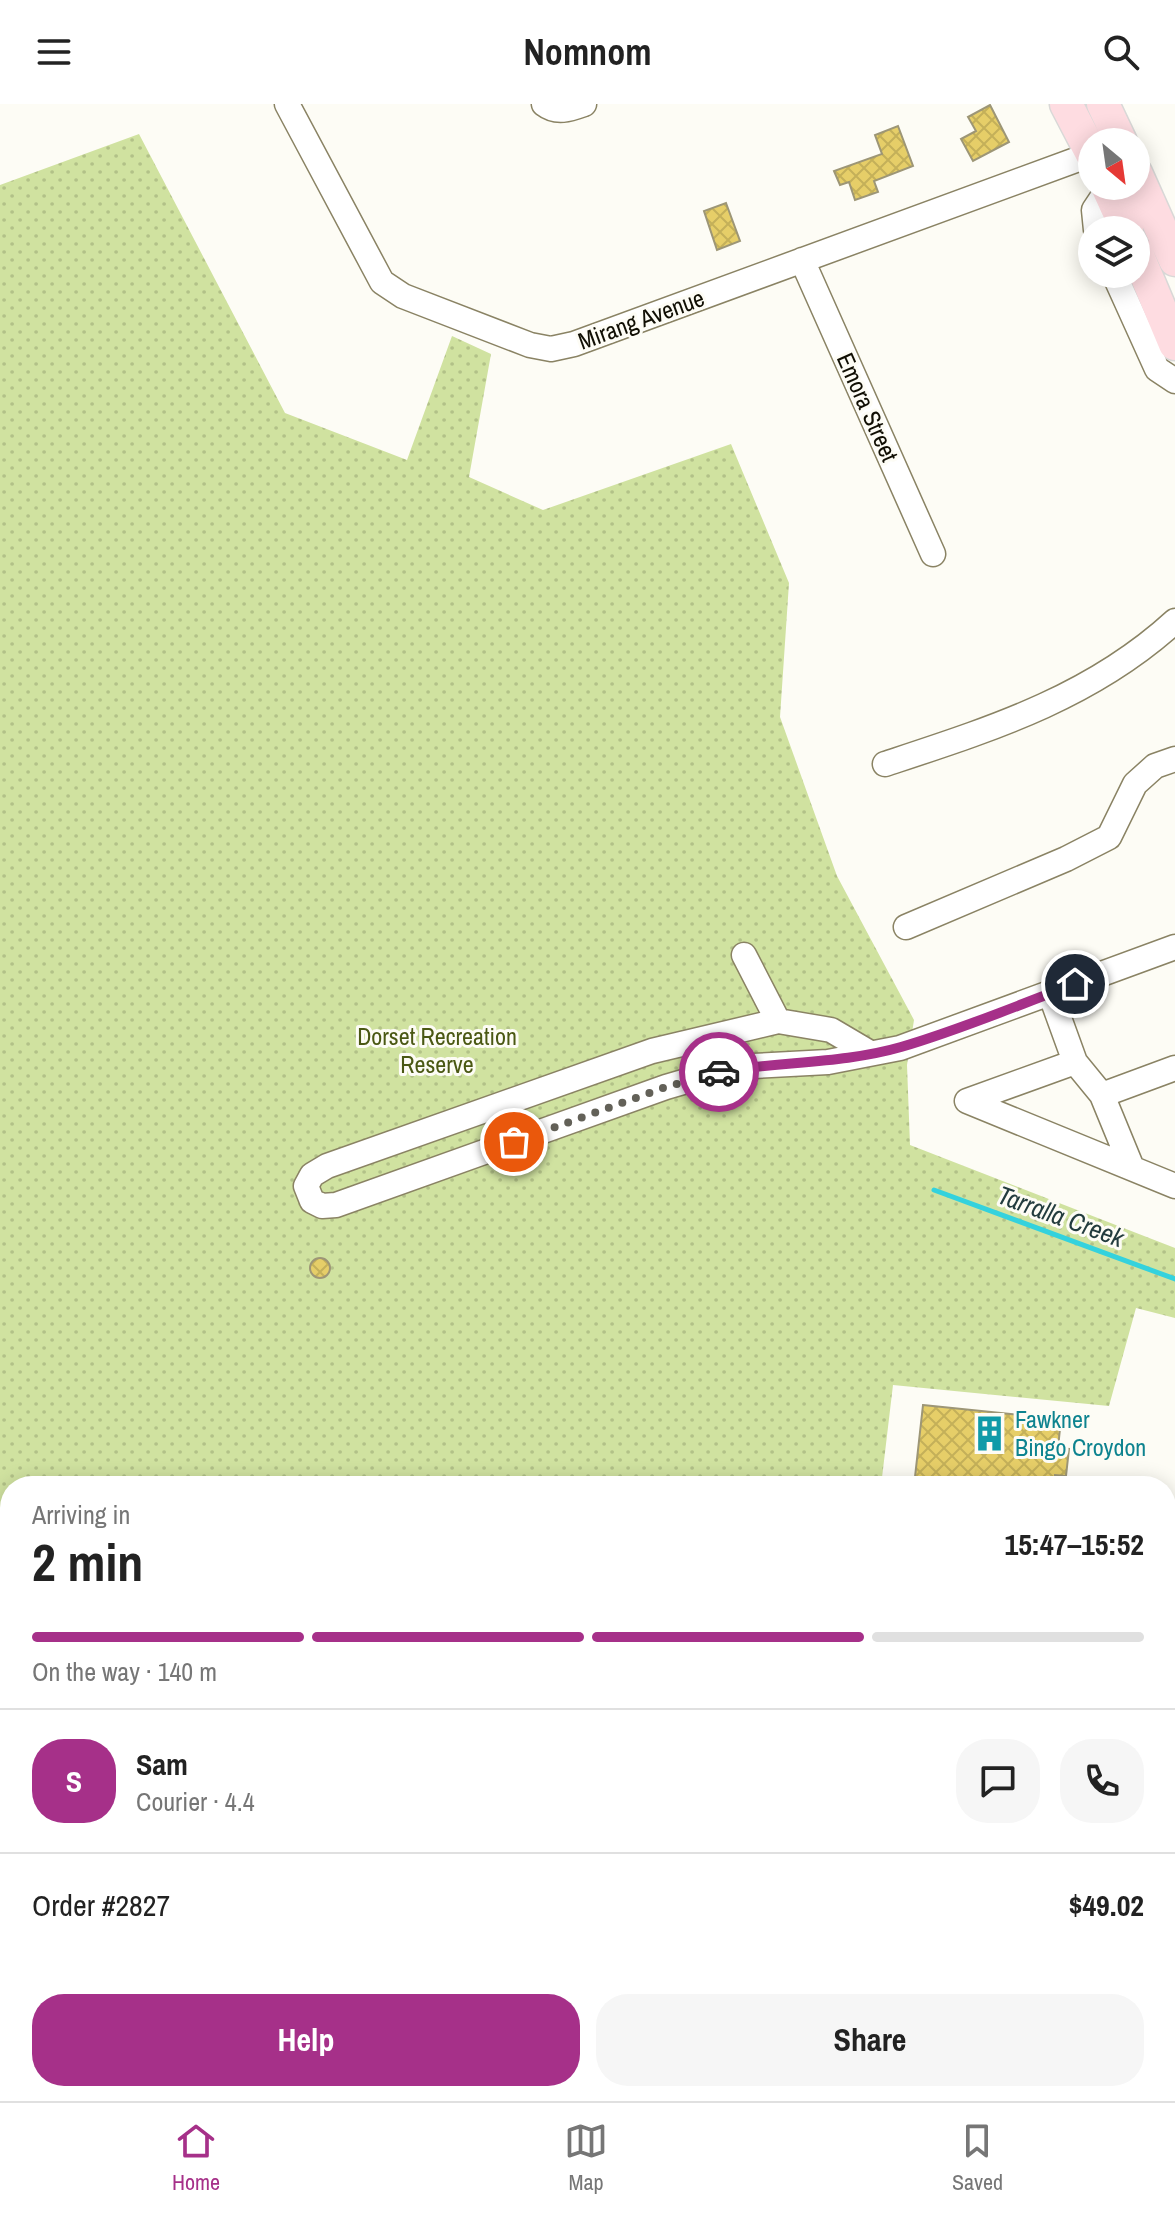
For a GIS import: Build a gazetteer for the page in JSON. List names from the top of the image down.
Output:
{
  "streets": {
    "street": ["Mirang Avenue", "Emora Street"]
  },
  "crossings": [
    ["Mirang Avenue", "Emora Street"]
  ],
  "water": ["Tarralla Creek"],
  "parks": ["Dorset Recreation Reserve"],
  "places": {
    "building": ["Fawkner Bingo Croydon"]
  },
  "north": "bottom right",
  "page": {
    "header": "Nomnom",
    "heading": ["2 min", "Arriving in", "15:47–15:52"],
    "panel": [
      "Sam",
      "Courier · 4.4",
      "Order #2827",
      "$49.02"
    ],
    "bar": "On the way · 140 m",
    "round": "S",
    "buttons": ["Help", "Share"],
    "tabs": ["Home", "Map", "Saved"]
  }
}
